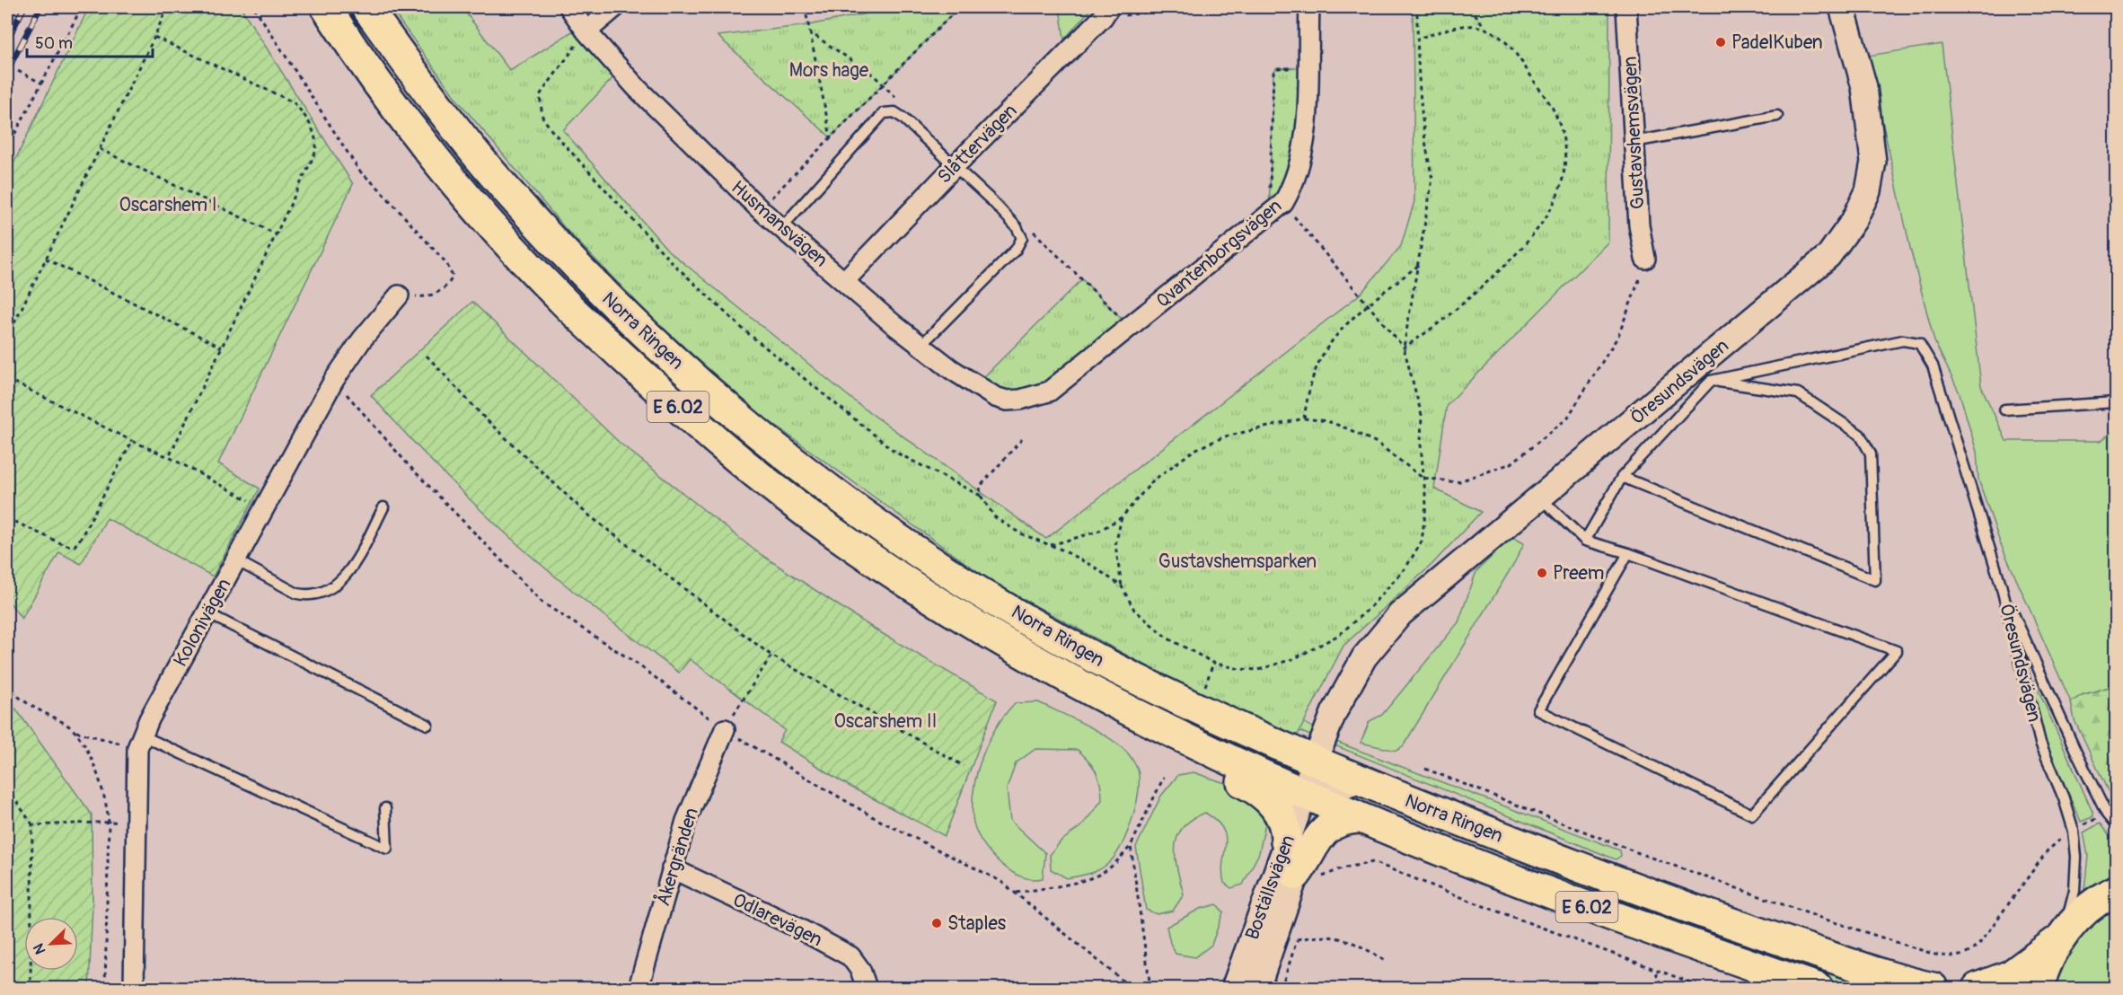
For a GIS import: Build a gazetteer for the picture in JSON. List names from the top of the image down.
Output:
{
  "streets": {
    "main road": ["Norra Ringen", "E 6.02"],
    "street": [
      "Gustavshemsvägen",
      "Slåttervägen",
      "Husmansvägen",
      "Qvantenborgsvägen",
      "Öresundsvägen",
      "Kolonivägen",
      "Åkergränden",
      "Boställsvägen",
      "Odlarevägen"
    ]
  },
  "crossings": [
    ["Slåttervägen", "Husmansvägen"],
    ["Husmansvägen", "Qvantenborgsvägen"],
    ["Norra Ringen", "Öresundsvägen"],
    ["Norra Ringen", "Boställsvägen"],
    ["Öresundsvägen", "Boställsvägen"],
    ["Åkergränden", "Odlarevägen"]
  ],
  "parks": [
    "Mors hage",
    "Oscarshem I",
    "Gustavshemsparken",
    "Oscarshem II"
  ],
  "places": ["PadelKuben", "Preem", "Staples"],
  "scale_bar": "50 m",
  "north": "bottom left"
}
